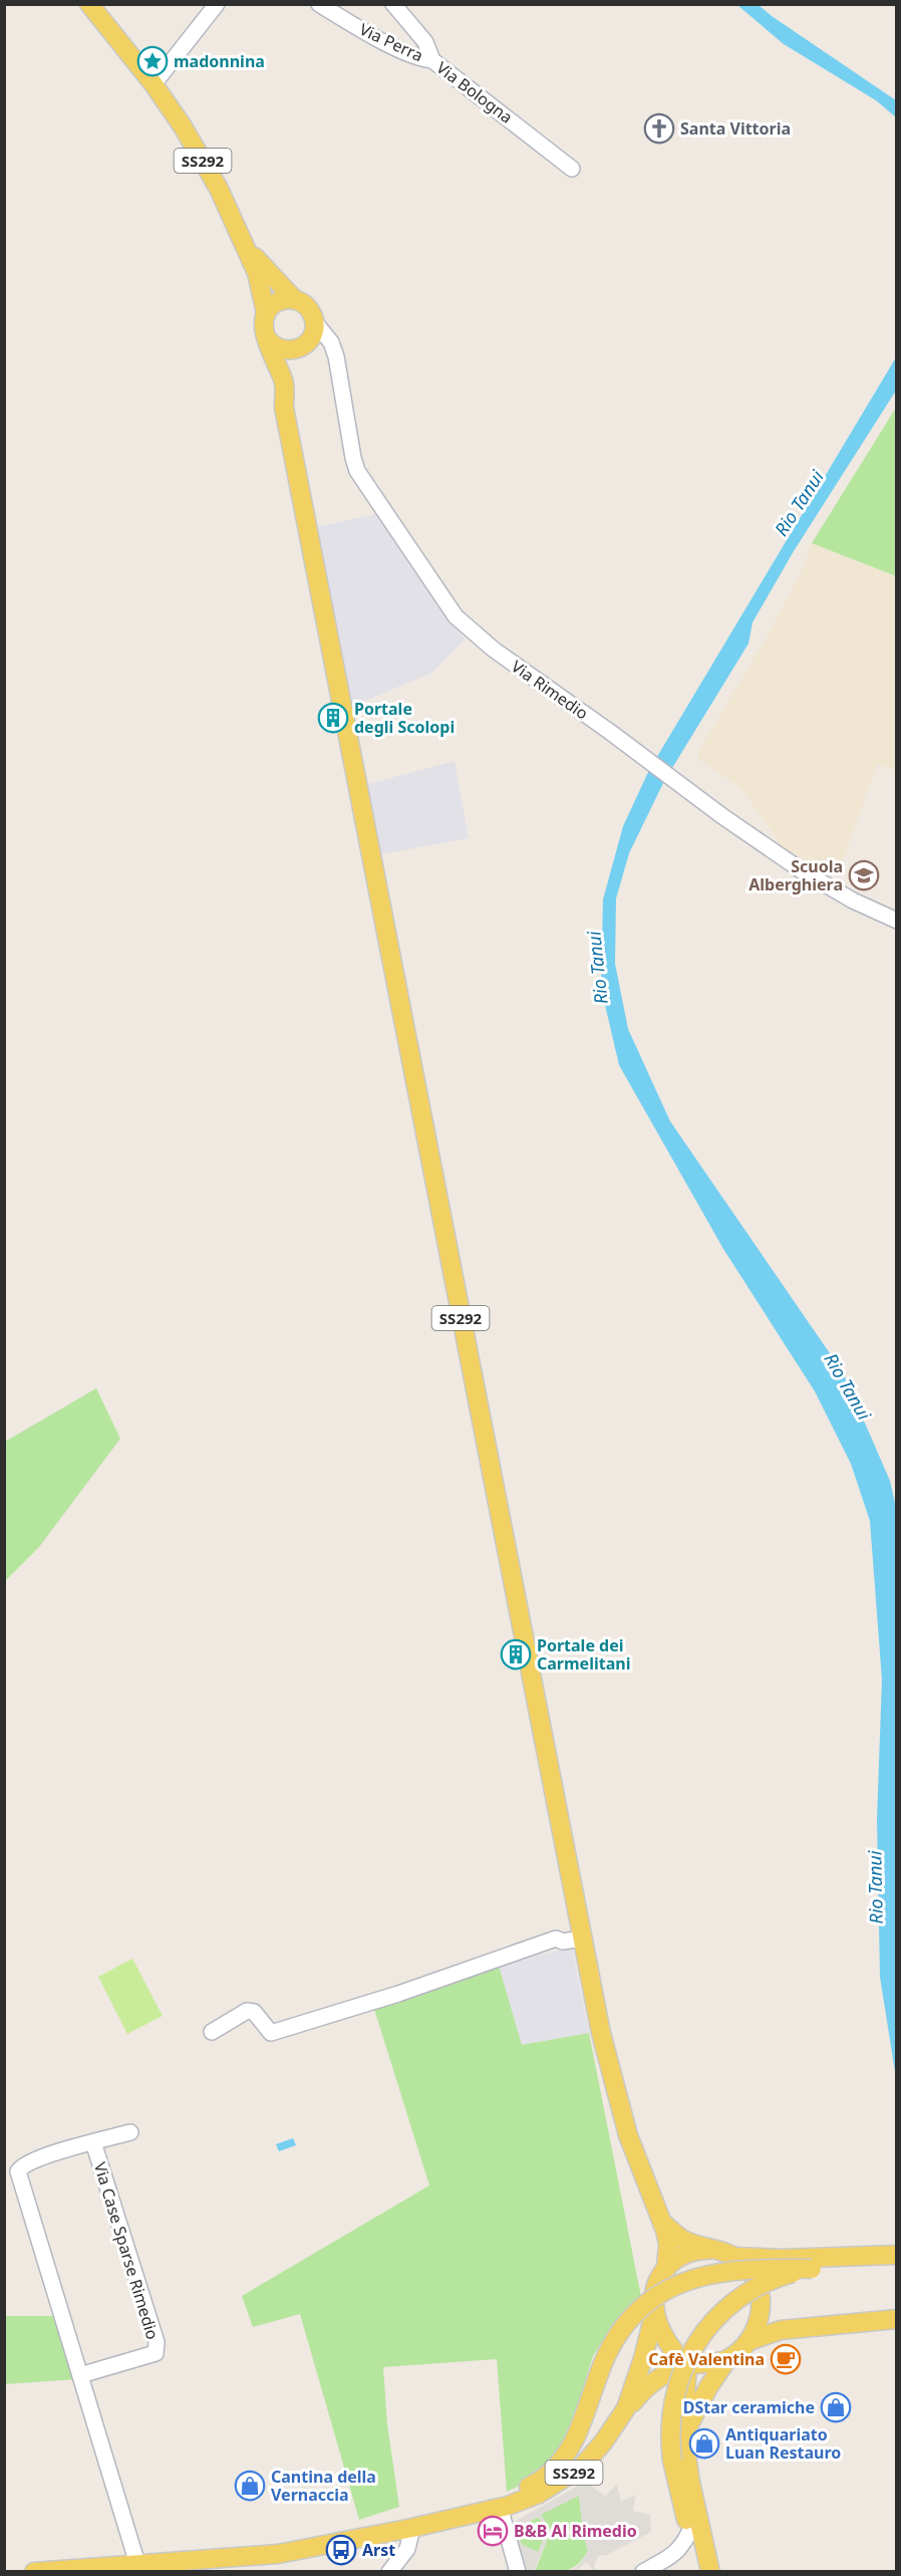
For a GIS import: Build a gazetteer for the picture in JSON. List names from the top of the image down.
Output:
{
  "streets": {
    "main road": ["SS292"],
    "street": [
      "Via Perra",
      "Via Bologna",
      "Via Rimedio",
      "Via Case Sparse Rimedio"
    ]
  },
  "crossings": [
    ["Via Perra", "Via Bologna"],
    ["SS292", "Via Rimedio"],
    ["SS292", "Via Case Sparse Rimedio"]
  ],
  "water": ["Rio Tanui"],
  "places": {
    "place": ["madonnina"],
    "church": ["Santa Vittoria"],
    "building": ["Portale degli Scolopi", "Portale dei Carmelitani"],
    "school or university": ["Scuola Alberghiera"],
    "cafe": ["Cafè Valentina"],
    "shop": ["DStar ceramiche", "Antiquariato Luan Restauro", "Cantina della Vernaccia"],
    "hotel": ["B&B Al Rimedio"],
    "bus stop": ["Arst"]
  }
}
